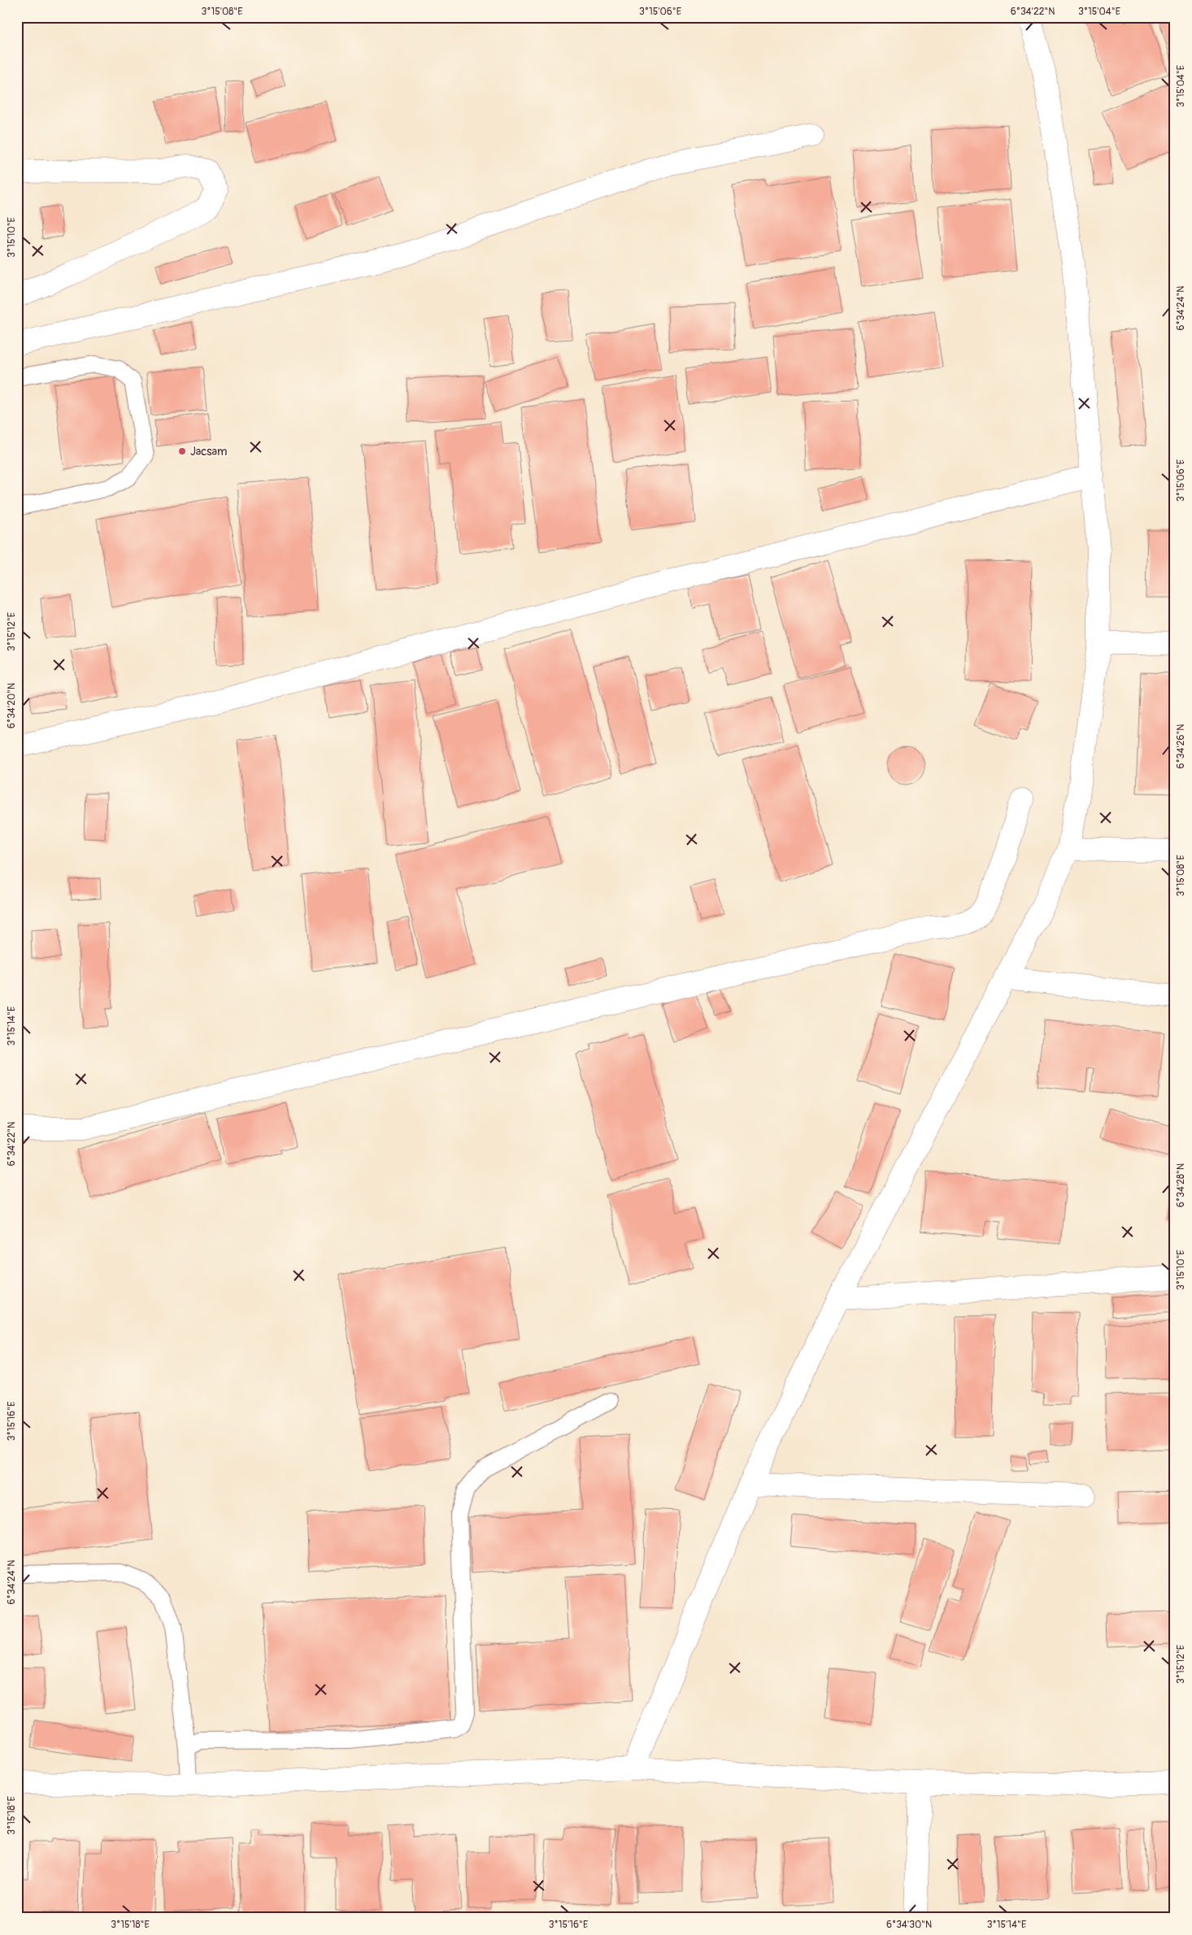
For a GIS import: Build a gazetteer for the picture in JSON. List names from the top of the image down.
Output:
{
  "places": ["Jacsam"],
  "coordinates": [
    "3°15'08\"E",
    "3°15'06\"E",
    "6°34'22\"N",
    "3°15'04\"E",
    "3°15'10\"E",
    "6°34'24\"N",
    "3°15'12\"E",
    "6°34'20\"N",
    "6°34'26\"N",
    "3°15'14\"E",
    "6°34'28\"N",
    "3°15'16\"E",
    "3°15'18\"E",
    "6°34'30\"N"
  ]
}
